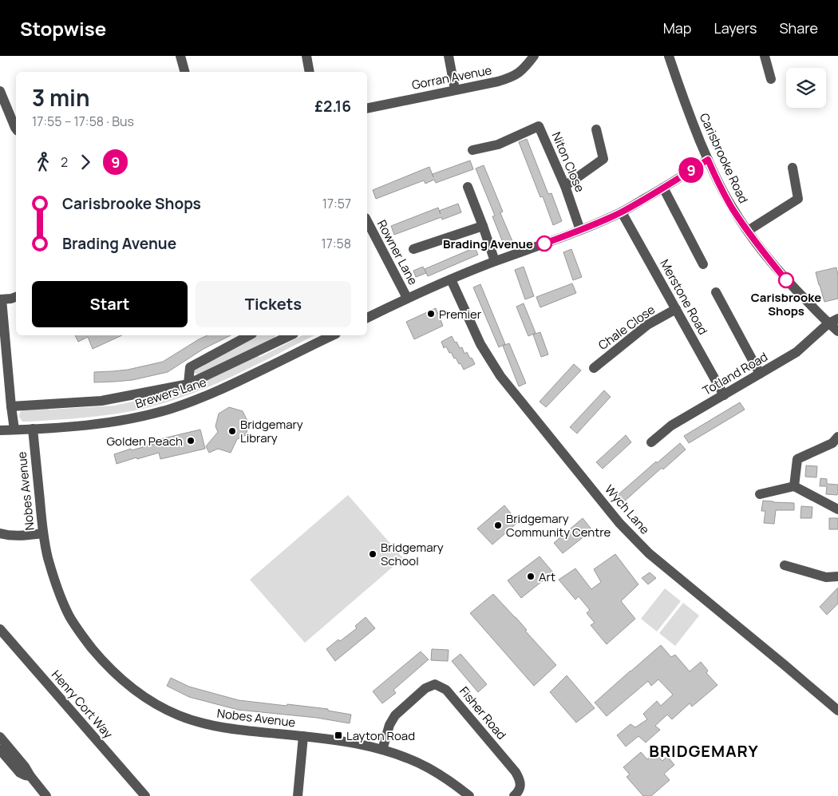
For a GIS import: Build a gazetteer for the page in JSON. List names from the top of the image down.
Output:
{
  "streets": {
    "street": [
      "Gorran Avenue",
      "Carisbrooke Road",
      "Niton Close",
      "Rowner Lane",
      "Merstone Road",
      "Chale Close",
      "Totland Road",
      "Brewers Lane",
      "Nobes Avenue",
      "Wych Lane",
      "Henry Cort Way",
      "Fisher Road"
    ]
  },
  "crossings": [
    ["Carisbrooke Road", "Totland Road"],
    ["Merstone Road", "Chale Close"],
    ["Merstone Road", "Totland Road"],
    ["Brewers Lane", "Nobes Avenue"],
    ["Nobes Avenue", "Fisher Road"]
  ],
  "districts": ["BRIDGEMARY"],
  "places": {
    "other": [
      "Brading Avenue",
      "Carisbrooke Shops",
      "Premier",
      "Bridgemary Library",
      "Golden Peach",
      "Bridgemary Community Centre",
      "Bridgemary School",
      "Art"
    ],
    "transit": ["Layton Road"]
  },
  "lines": ["bus line 9"],
  "page": {
    "header": "Stopwise",
    "nav": ["Map", "Layers", "Share"],
    "on_map": "9",
    "heading": ["3 min", "17:55 – 17:58 · Bus", "£2.16"],
    "legs": ["2", "9"],
    "list": [
      {
        "name": "Carisbrooke Shops",
        "value": "17:57"
      },
      {
        "name": "Brading Avenue",
        "value": "17:58"
      }
    ],
    "buttons": ["Start", "Tickets"]
  }
}
